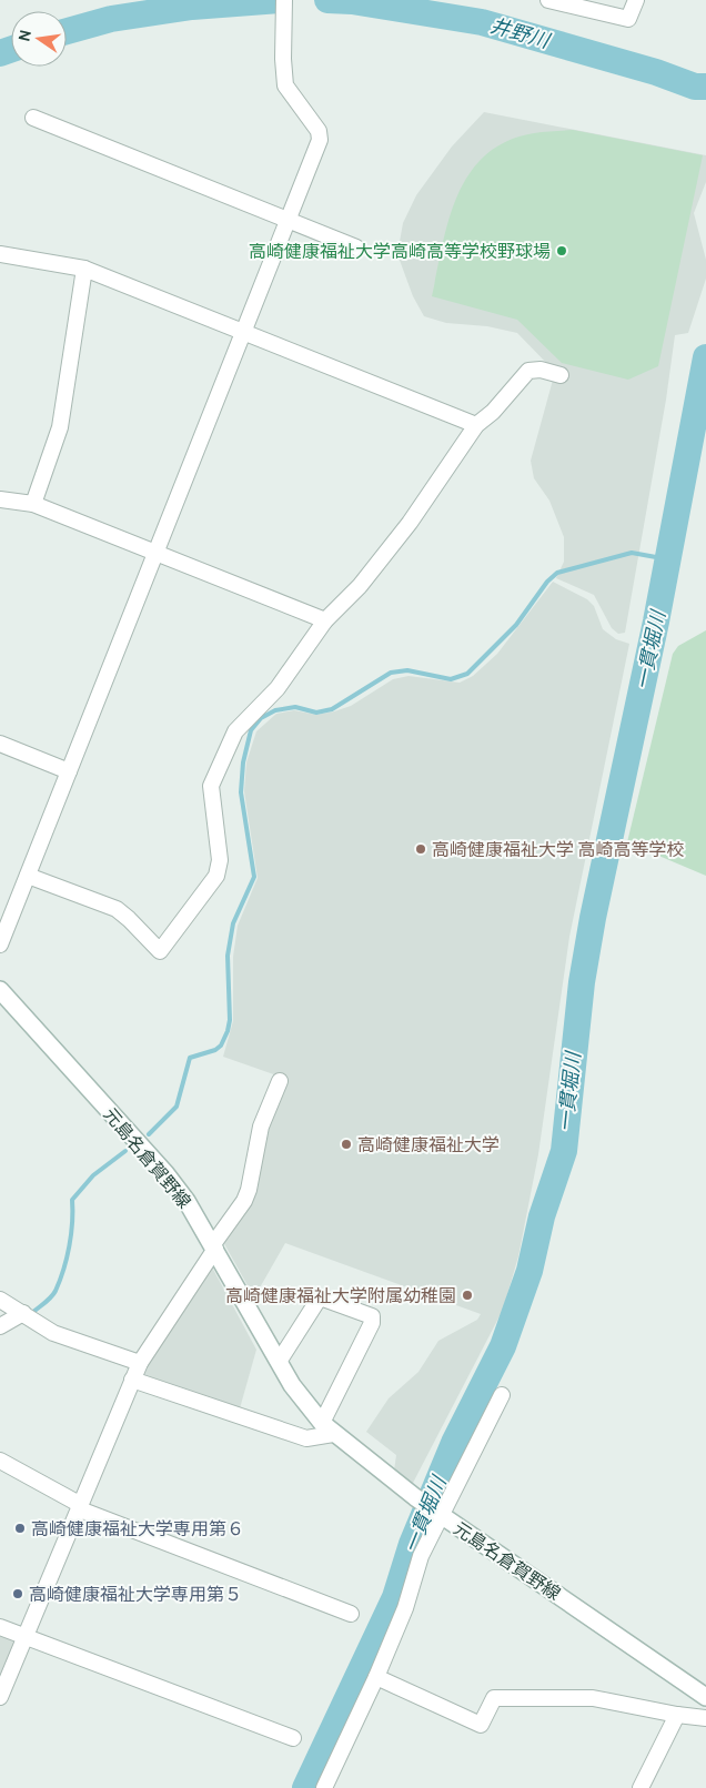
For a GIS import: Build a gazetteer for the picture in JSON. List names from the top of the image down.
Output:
{
  "streets": {
    "main road": ["元島名倉賀野線"]
  },
  "water": ["井野川", "一貫堀川"],
  "places": [
    "高崎健康福祉大学高崎高等学校野球場",
    "高崎健康福祉大学 高崎高等学校",
    "高崎健康福祉大学",
    "高崎健康福祉大学附属幼稚園",
    "高崎健康福祉大学専用第６",
    "高崎健康福祉大学専用第５"
  ],
  "north": "left"
}
